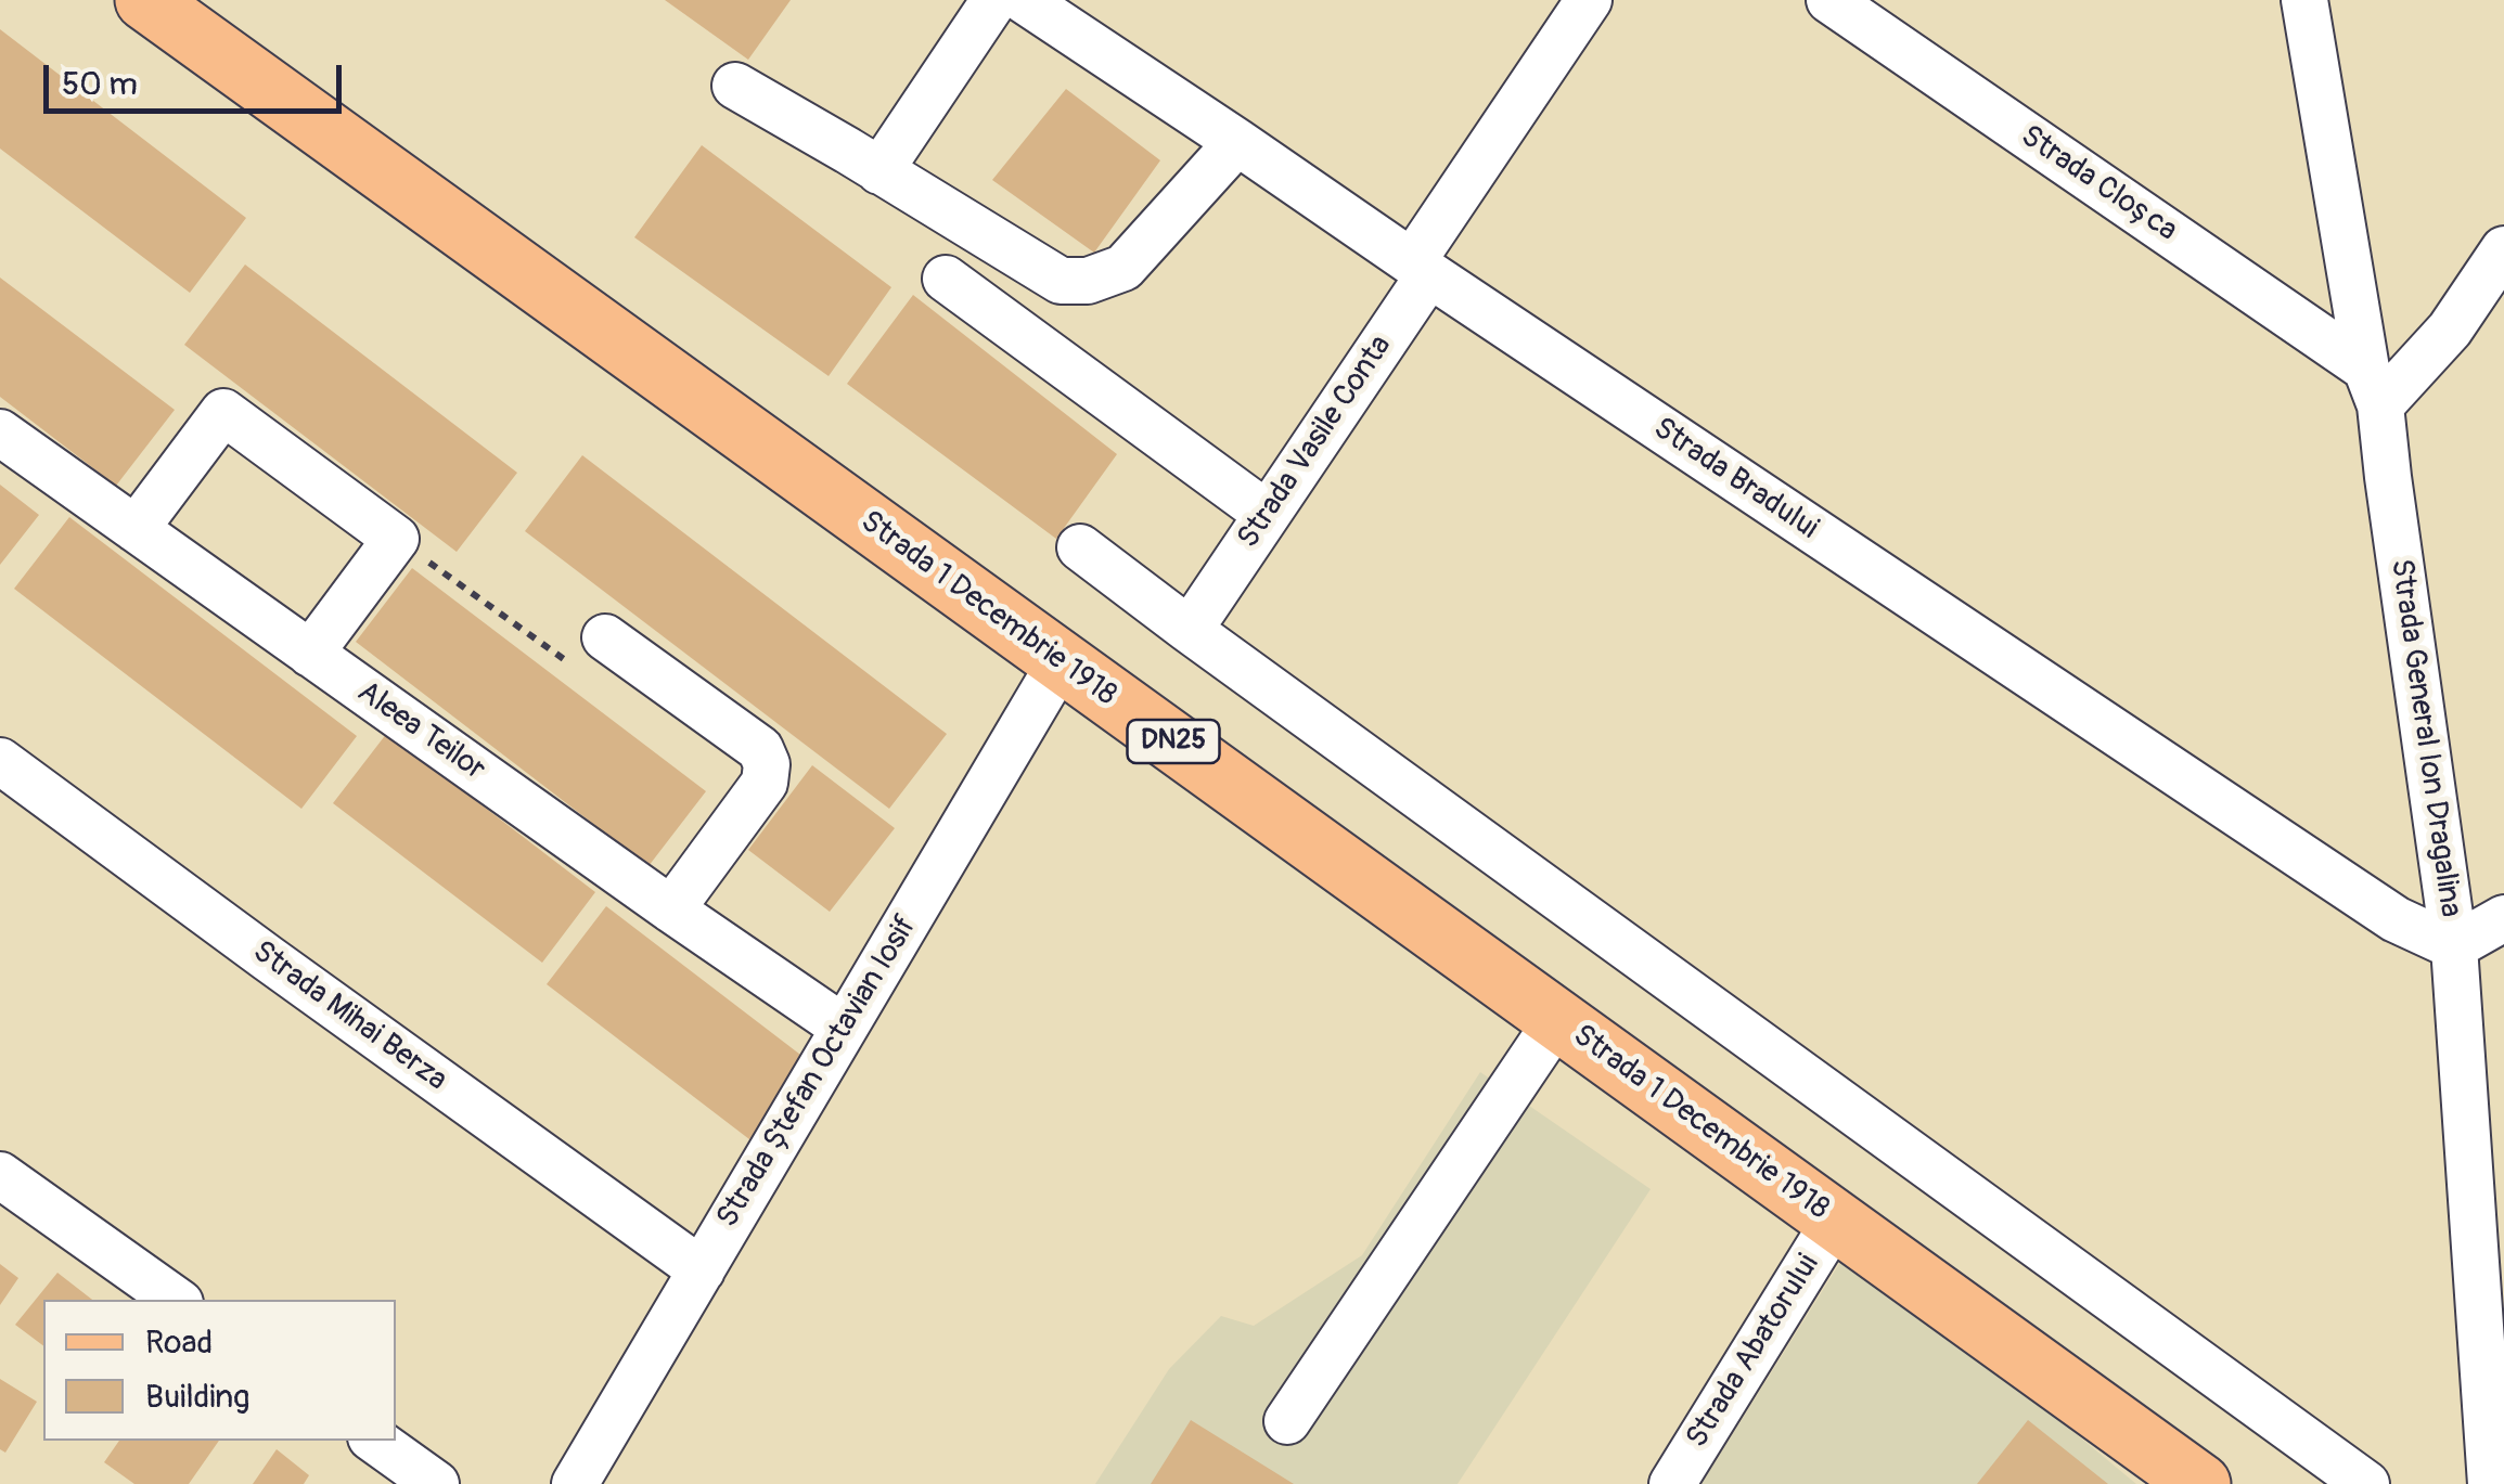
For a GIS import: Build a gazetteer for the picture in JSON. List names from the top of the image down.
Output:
{
  "streets": {
    "main road": ["Strada 1 Decembrie 1918", "DN25"],
    "street": [
      "Strada Cloșca",
      "Strada Vasile Conta",
      "Strada Bradului",
      "Aleea Teilor",
      "Strada General Ion Dragalina",
      "Strada Mihai Berza",
      "Strada Ștefan Octavian Iosif",
      "Strada Abatorului"
    ]
  },
  "crossings": [
    ["Strada Cloșca", "Strada General Ion Dragalina"],
    ["Strada Vasile Conta", "Strada Bradului"],
    ["Strada Bradului", "Strada General Ion Dragalina"],
    ["Strada 1 Decembrie 1918", "Strada Ștefan Octavian Iosif"],
    ["Strada 1 Decembrie 1918", "Strada Abatorului"],
    ["Aleea Teilor", "Strada Ștefan Octavian Iosif"],
    ["Strada Mihai Berza", "Strada Ștefan Octavian Iosif"]
  ],
  "legend": ["Road", "Building"],
  "scale_bar": "50 m"
}
